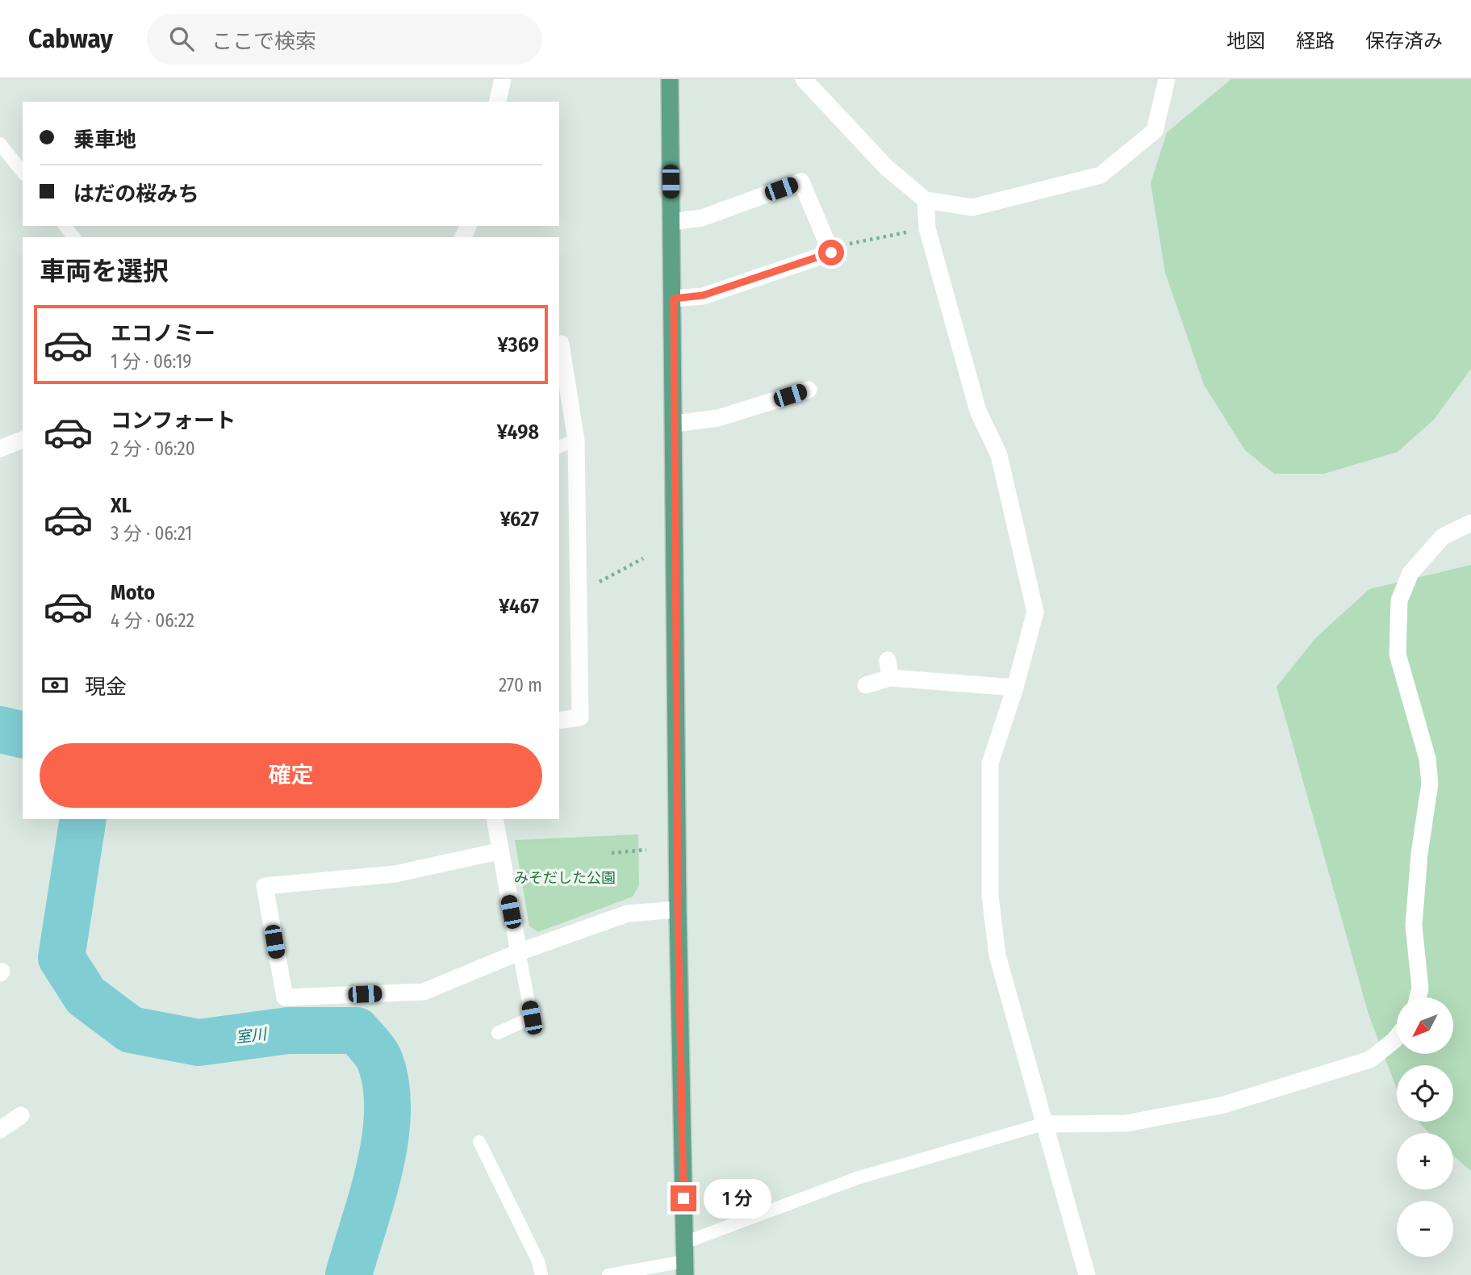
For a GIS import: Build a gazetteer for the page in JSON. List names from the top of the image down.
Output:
{
  "water": ["室川"],
  "parks": ["みそだした公園"],
  "north": "bottom left",
  "page": {
    "header": "Cabway",
    "search": "ここで検索",
    "nav": ["地図", "経路", "保存済み"],
    "banner": ["乗車地", "はだの桜みち"],
    "heading": "車両を選択",
    "list": [
      {
        "name": "エコノミー",
        "note": "1 分 · 06:19",
        "value": "¥369"
      },
      {
        "name": "コンフォート",
        "note": "2 分 · 06:20",
        "value": "¥498"
      },
      {
        "name": "XL",
        "note": "3 分 · 06:21",
        "value": "¥627"
      },
      {
        "name": "Moto",
        "note": "4 分 · 06:22",
        "value": "¥467"
      }
    ],
    "pay": ["現金", "270 m"],
    "buttons": "確定",
    "map_buttons": ["+", "−"],
    "bubble": "1 分"
  }
}
